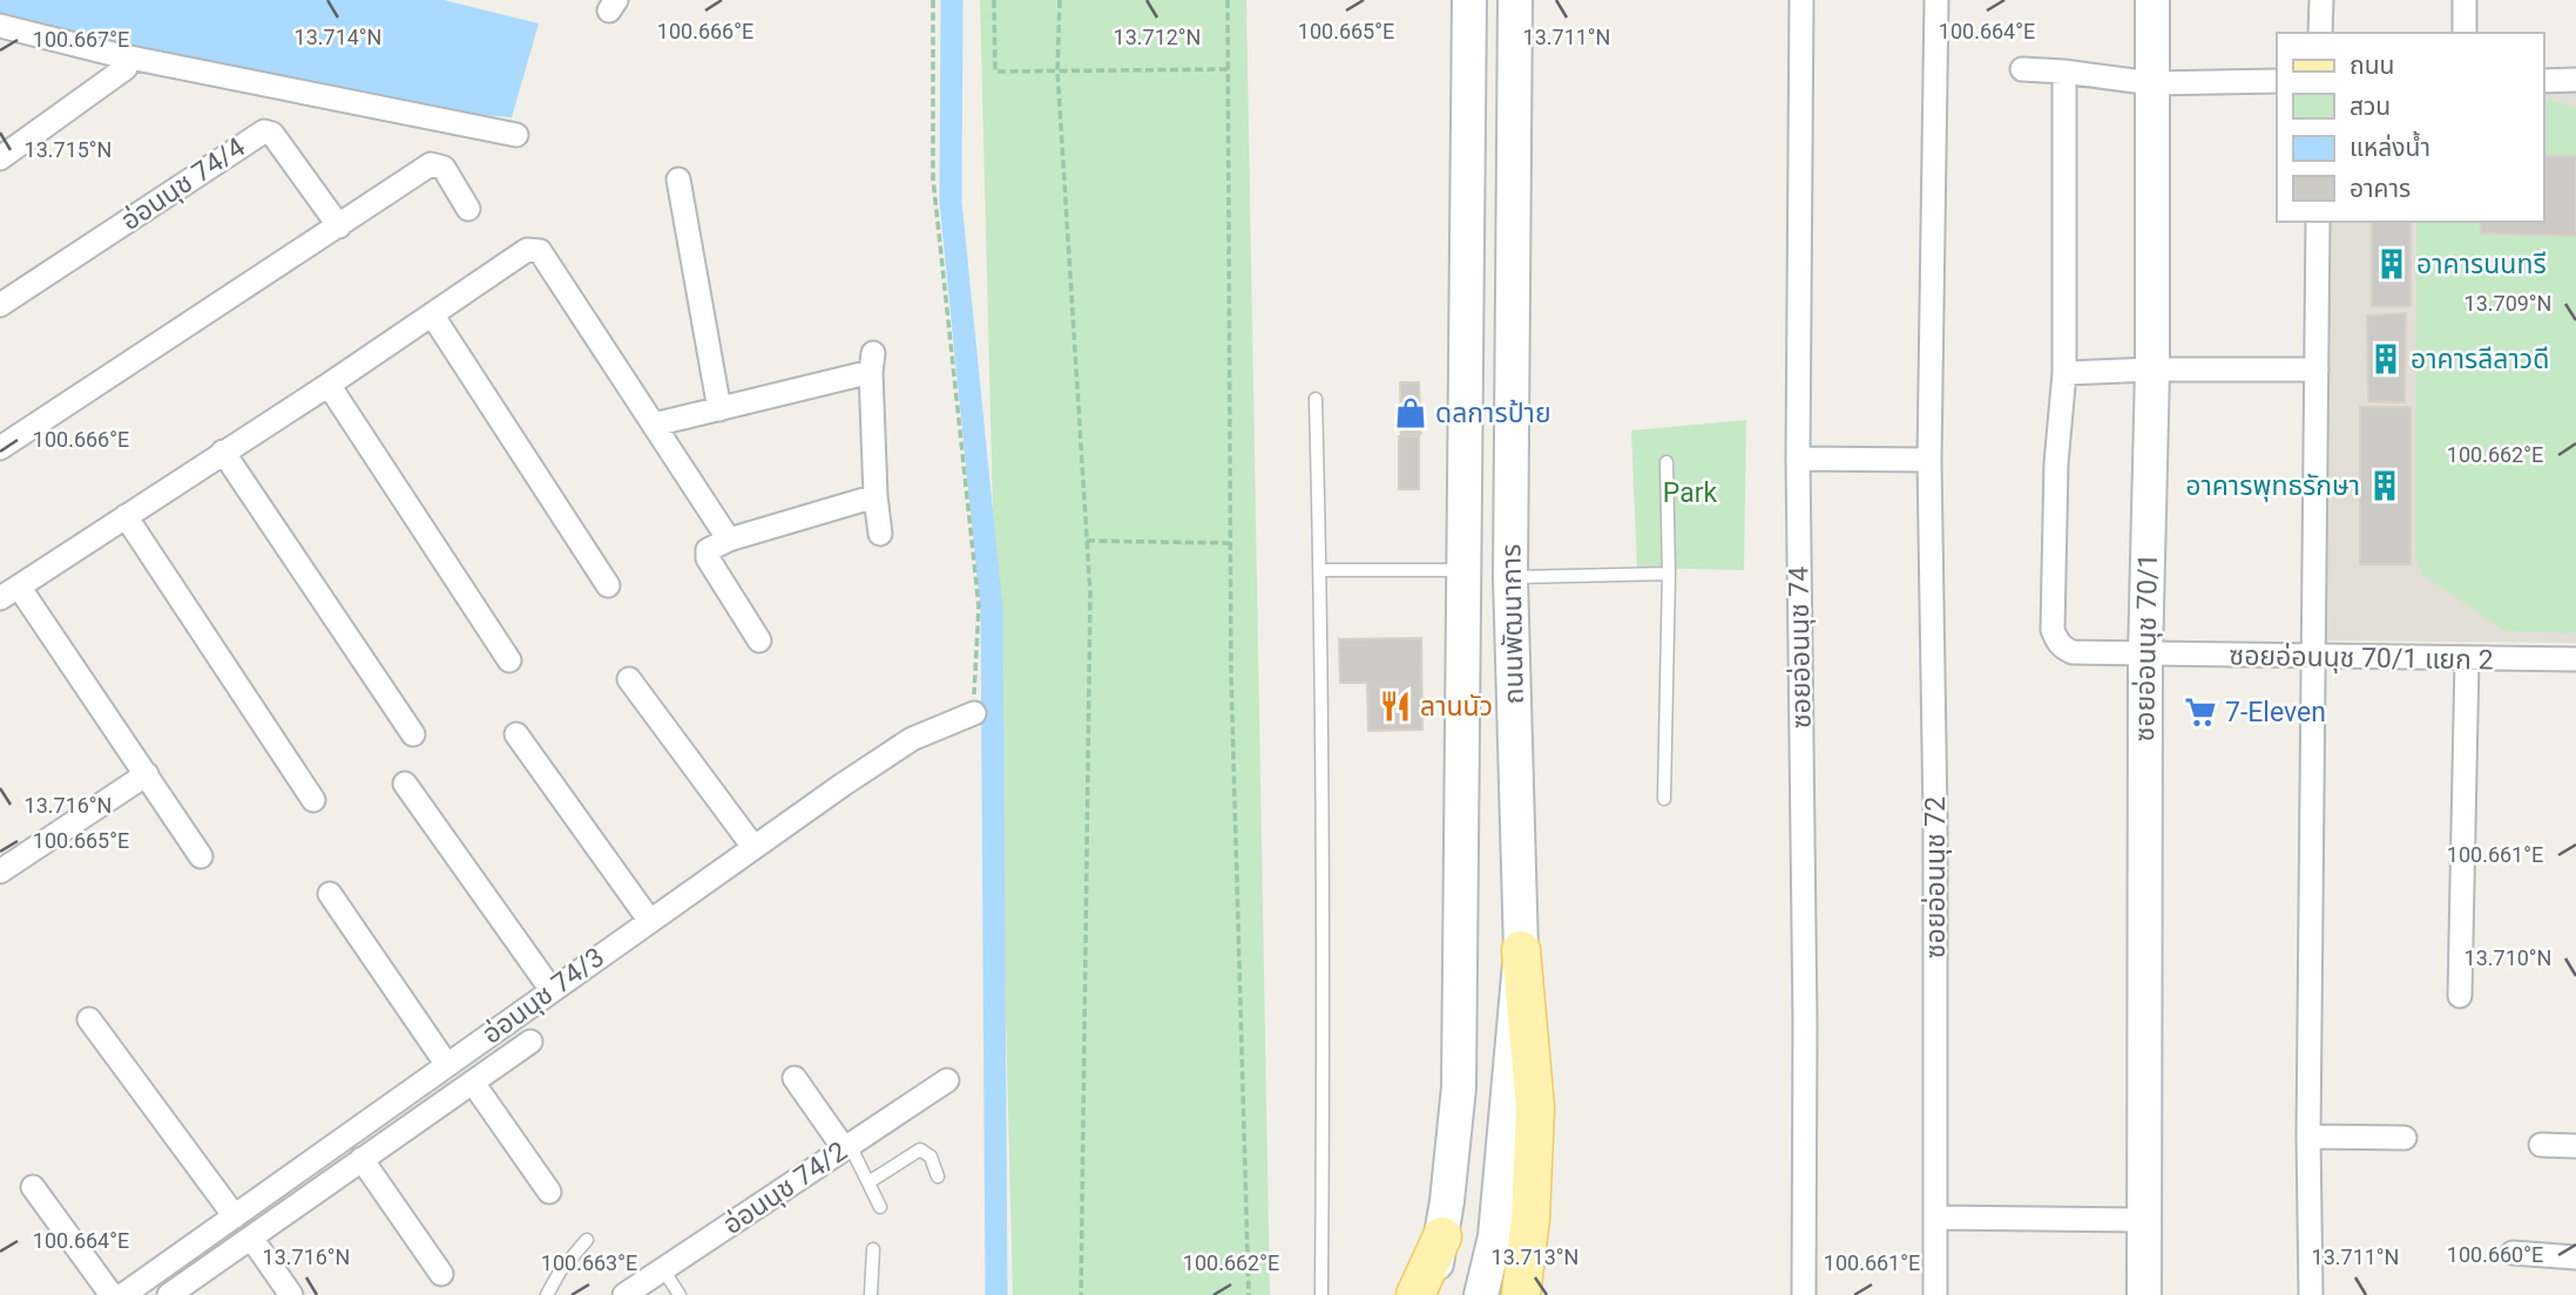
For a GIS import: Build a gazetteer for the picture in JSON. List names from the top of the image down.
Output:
{
  "streets": {
    "main road": ["ถนนพัฒนาการ", "ซอยอ่อนนุช 70/1"],
    "street": [
      "อ่อนนุช 74/4",
      "ซอยอ่อนนุช 74",
      "ซอยอ่อนนุช 70/1 แยก 2",
      "ซอยอ่อนนุช 72",
      "อ่อนนุช 74/3",
      "อ่อนนุช 74/2"
    ]
  },
  "crossings": [
    ["ซอยอ่อนนุช 70/1", "ซอยอ่อนนุช 70/1 แยก 2"]
  ],
  "parks": ["Park"],
  "places": {
    "building": ["อาคารนนทรี", "อาคารลีลาวดี", "อาคารพุทธรักษา"],
    "shop": ["ดลการป้าย"],
    "restaurant": ["ลานนัว"],
    "supermarket": ["7-Eleven"]
  },
  "legend": [
    "ถนน",
    "สวน",
    "แหล่งน้ำ",
    "อาคาร"
  ],
  "coordinates": [
    "100.666°E",
    "100.665°E",
    "100.664°E",
    "13.714°N",
    "13.712°N",
    "13.711°N",
    "100.667°E",
    "13.715°N",
    "13.709°N",
    "100.662°E",
    "13.716°N",
    "100.661°E",
    "13.710°N",
    "100.660°E",
    "13.713°N",
    "100.663°E"
  ]
}
